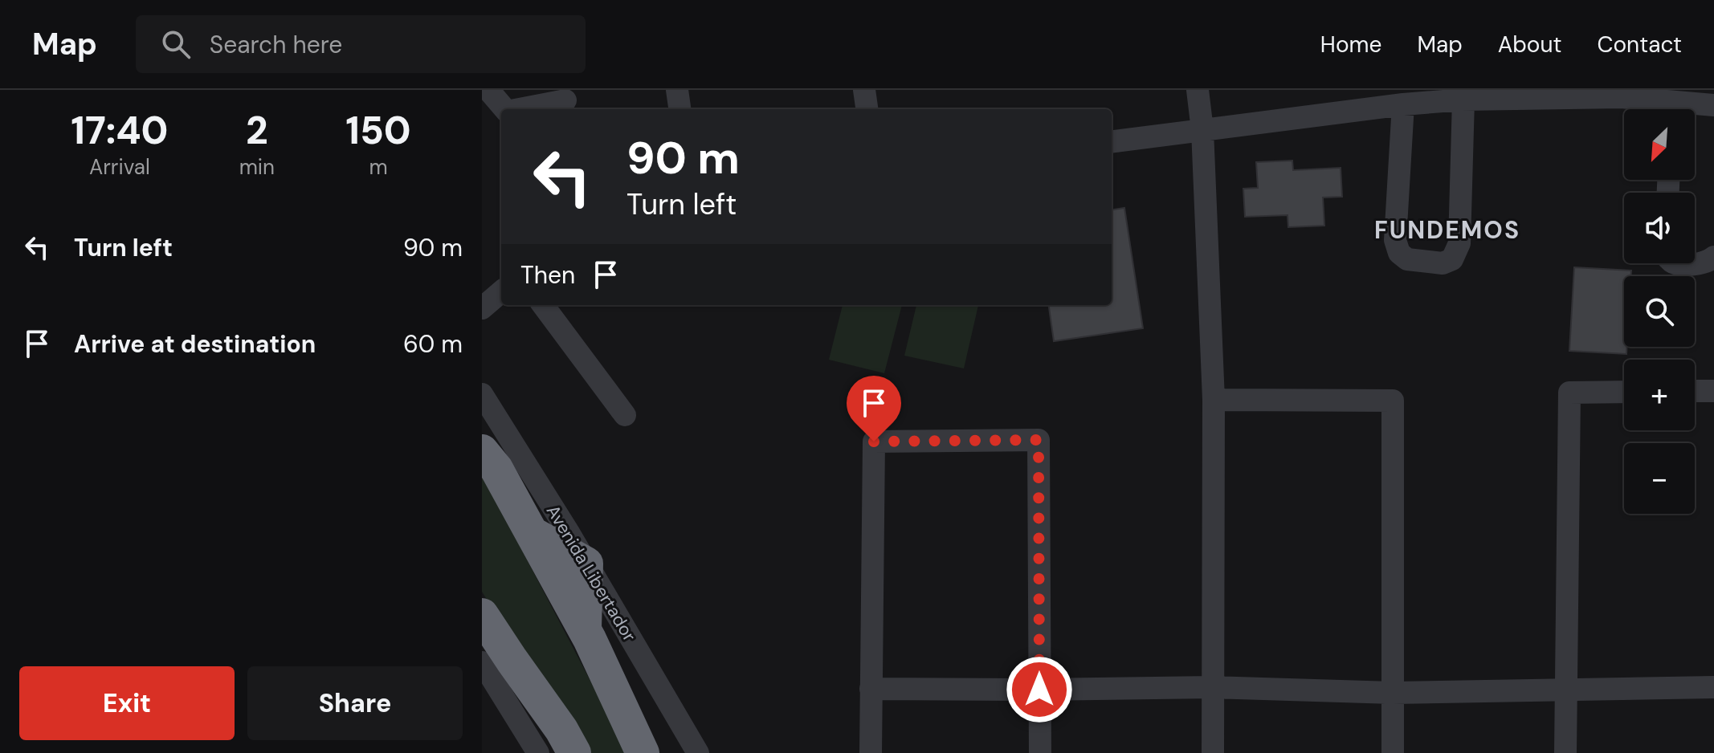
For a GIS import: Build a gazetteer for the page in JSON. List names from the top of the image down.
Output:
{
  "streets": {
    "highway": ["Avenida Libertador"]
  },
  "districts": ["FUNDEMOS"],
  "north": "bottom left",
  "page": {
    "header": "Map",
    "search": "Search here",
    "nav": [
      "Home",
      "Map",
      "About",
      "Contact"
    ],
    "eta": [
      "17:40",
      "Arrival",
      "2",
      "min",
      "150",
      "m"
    ],
    "map_buttons": ["+", "−"],
    "turn": ["90 m", "Turn left"],
    "list": [
      {
        "name": "Turn left",
        "value": "90 m"
      },
      {
        "name": "Arrive at destination",
        "value": "60 m"
      }
    ],
    "then": "Then",
    "buttons": ["Exit", "Share"]
  }
}
